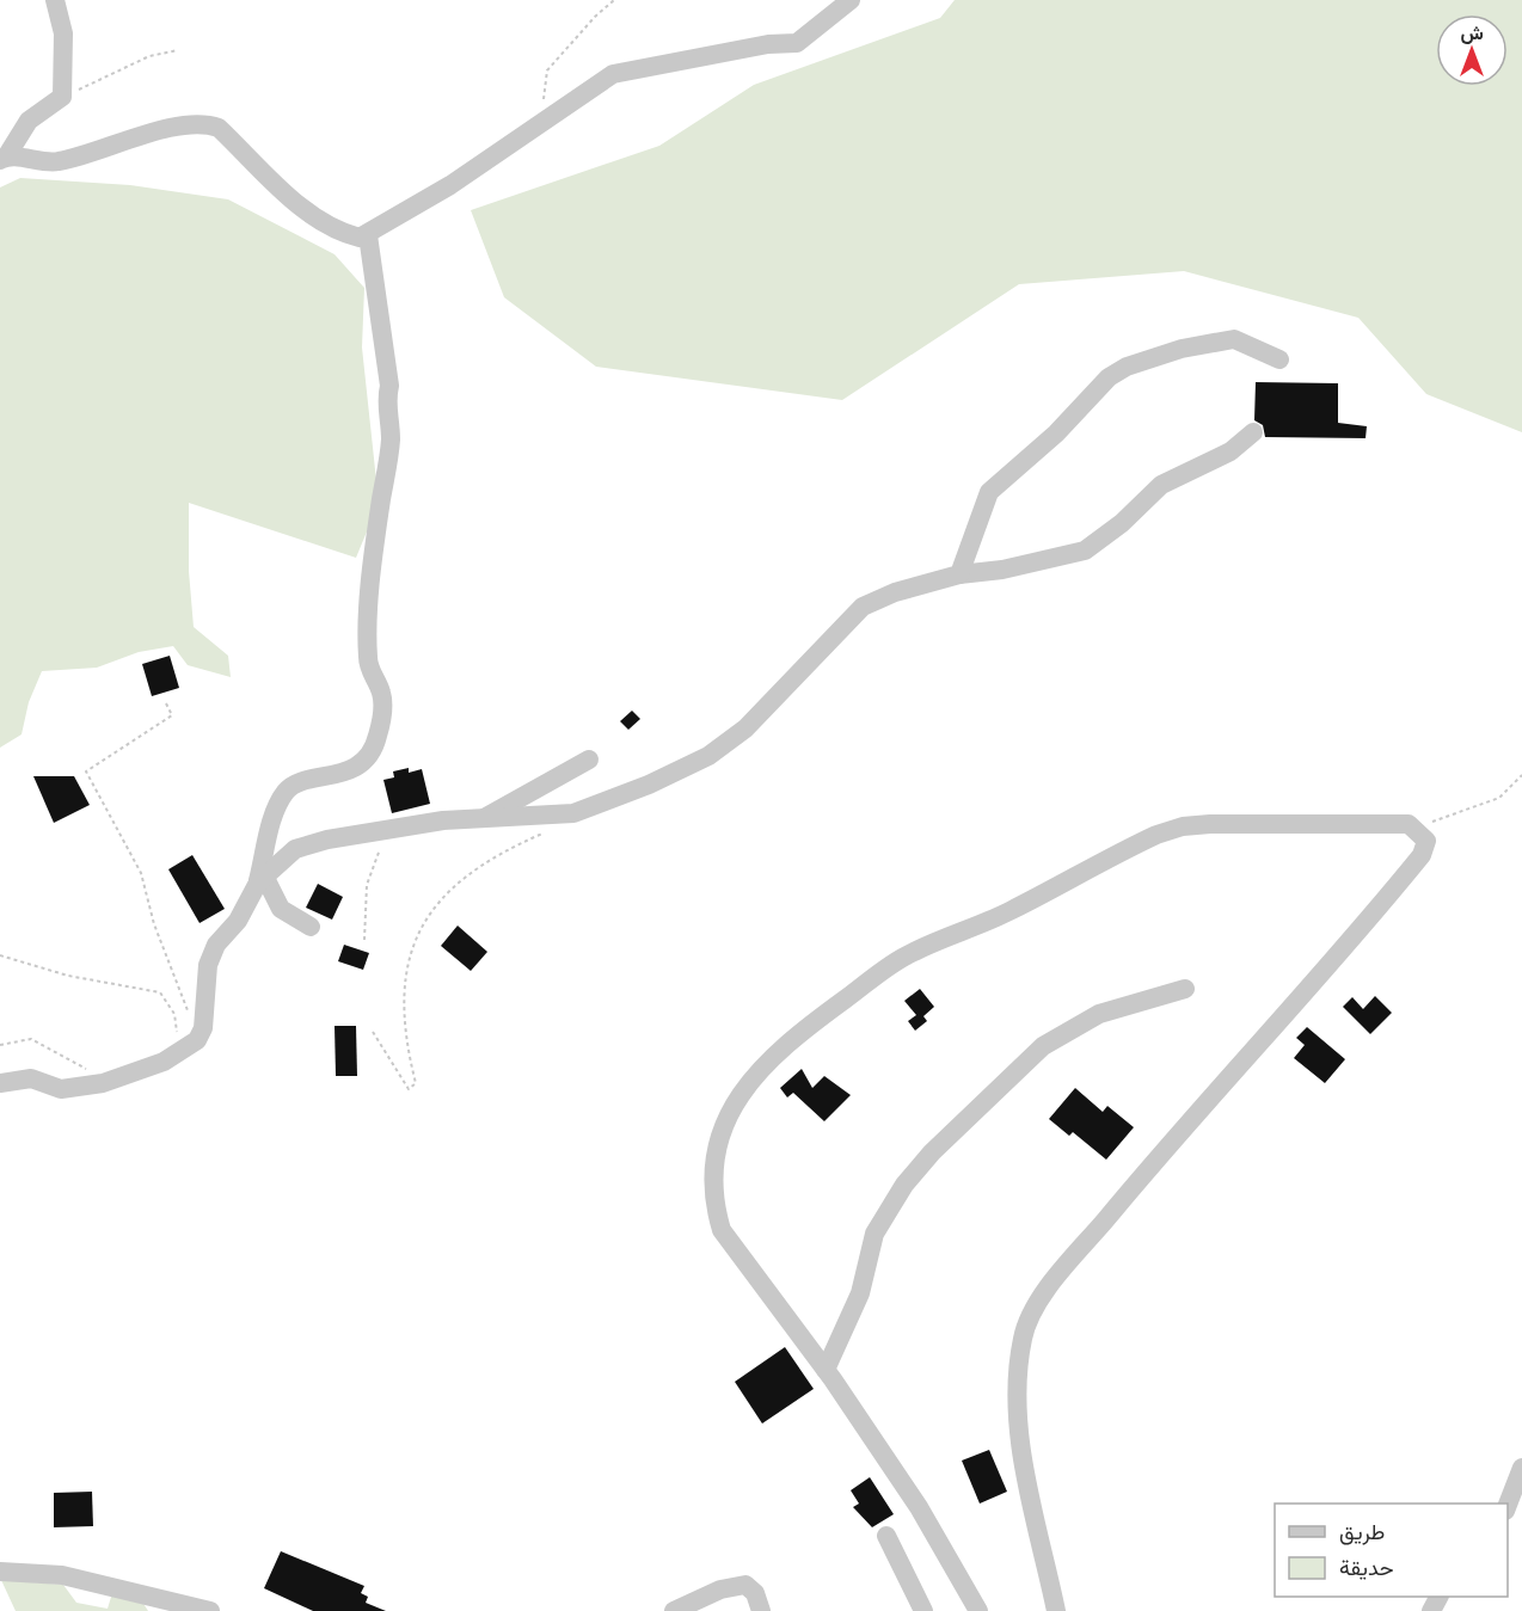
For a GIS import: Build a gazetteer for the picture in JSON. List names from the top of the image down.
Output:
{
  "legend": ["طريق", "حديقة"],
  "north": "top"
}
